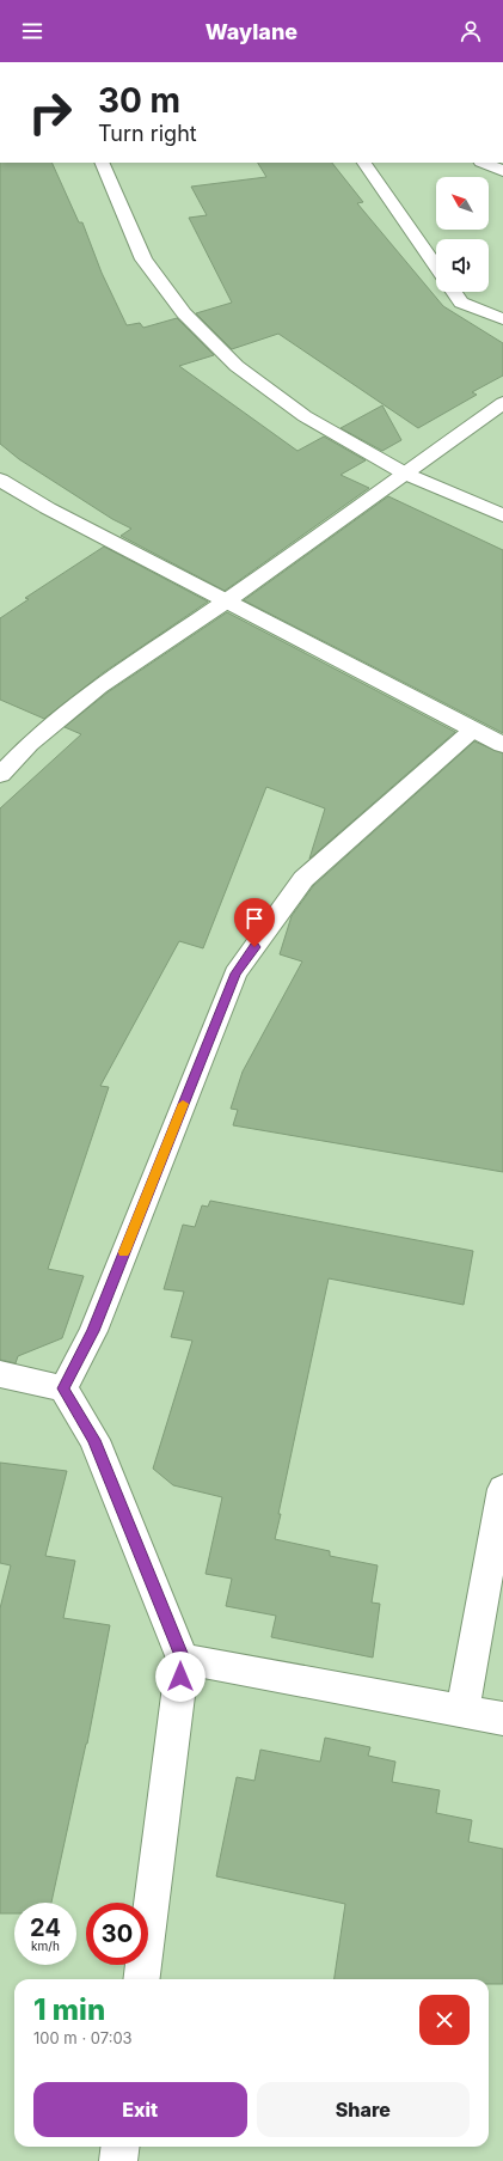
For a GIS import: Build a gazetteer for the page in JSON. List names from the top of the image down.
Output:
{
  "north": "top left",
  "page": {
    "header": "Waylane",
    "turn": ["30 m", "Turn right"],
    "speed": "24 km/h",
    "limit": "30",
    "heading": ["1 min", "100 m · 07:03"],
    "buttons": ["Exit", "Share"]
  }
}
